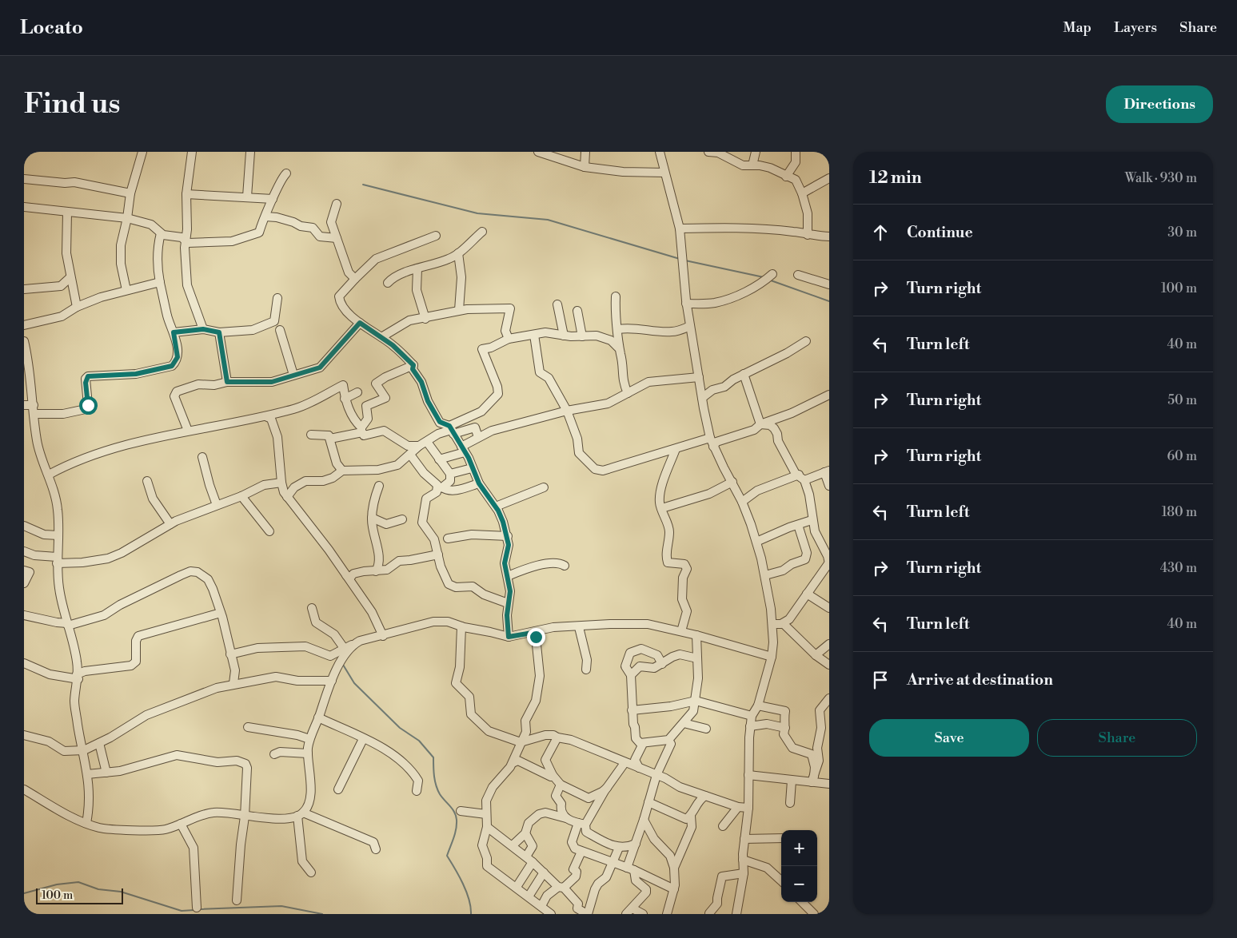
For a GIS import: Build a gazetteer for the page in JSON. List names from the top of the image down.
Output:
{
  "scale_bar": "100 m",
  "page": {
    "header": "Locato",
    "nav": ["Map", "Layers", "Share"],
    "buttons": [
      "Directions",
      ["Save", "Share"]
    ],
    "title": "Find us",
    "heading": ["12 min", "Walk · 930 m"],
    "list": [
      ["Continue", "30 m"],
      ["Turn right", "100 m"],
      ["Turn left", "40 m"],
      ["Turn right", "50 m"],
      ["Turn right", "60 m"],
      ["Turn left", "180 m"],
      ["Turn right", "430 m"],
      ["Turn left", "40 m"],
      "Arrive at destination"
    ],
    "map_buttons": ["+", "−"],
    "scale": "100 m"
  }
}
